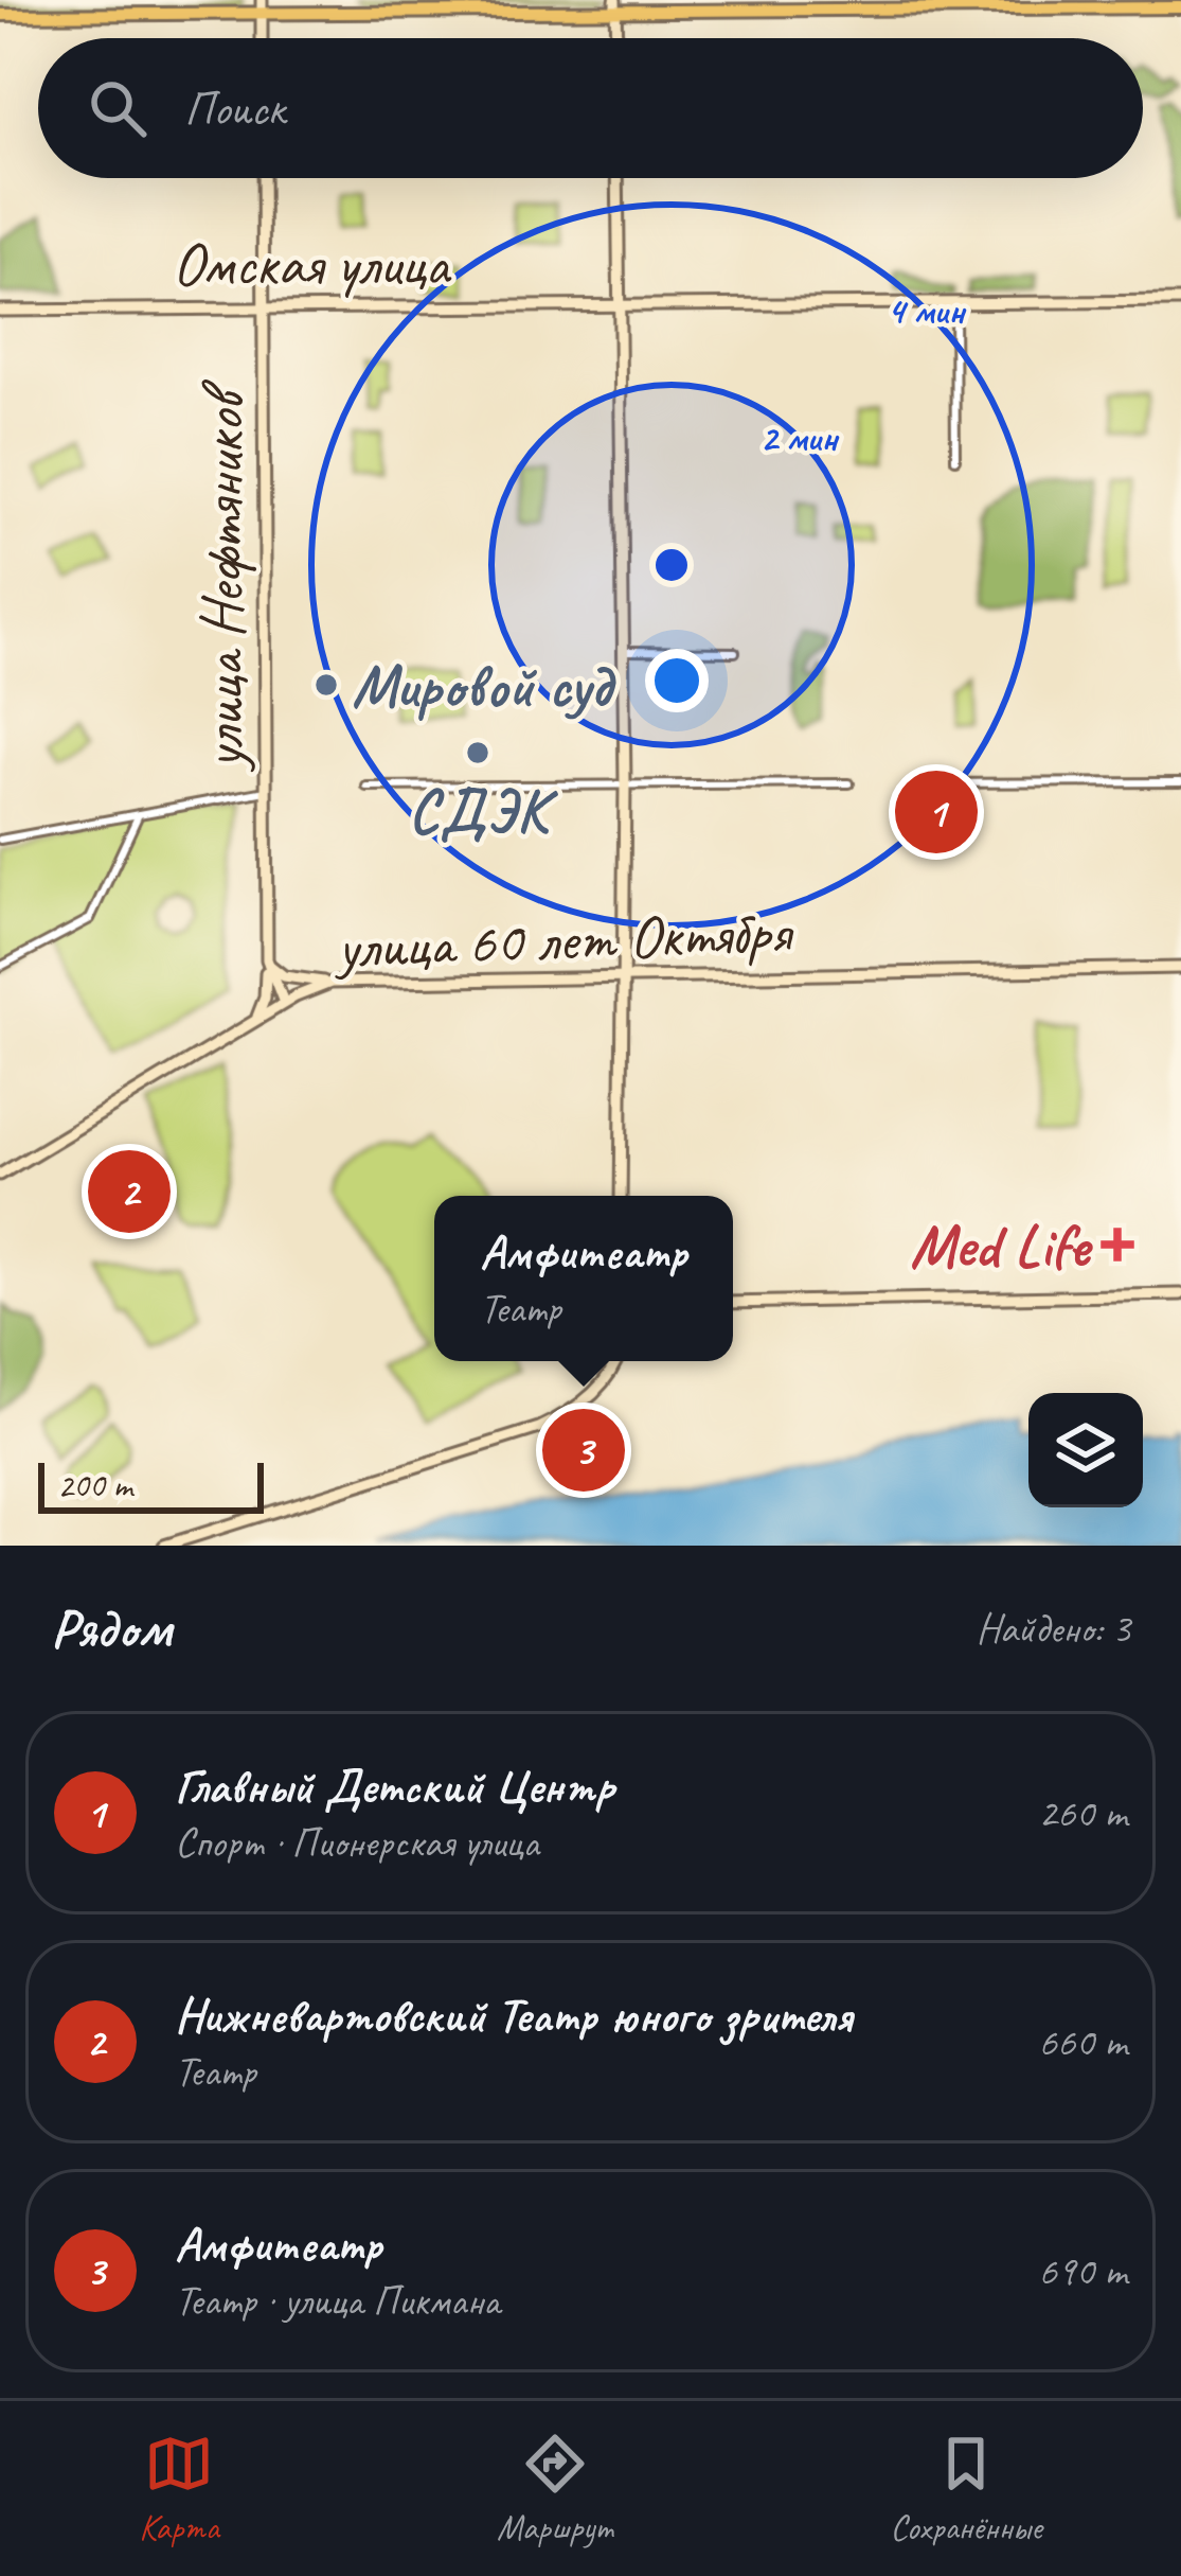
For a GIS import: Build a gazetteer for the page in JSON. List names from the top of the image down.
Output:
{
  "streets": {
    "main road": ["Омская улица", "улица Нефтяников", "улица 60 лет Октября"]
  },
  "crossings": [
    ["Омская улица", "улица Нефтяников"],
    ["улица Нефтяников", "улица 60 лет Октября"]
  ],
  "places": {
    "other": ["Мировой суд", "СДЭК"],
    "health": ["Med Life"]
  },
  "scale_bar": "200 m",
  "page": {
    "search": "Поиск",
    "pins": ["1", "2", "3"],
    "popup": ["Амфитеатр", "Театр"],
    "scale": "200 m",
    "heading": ["Рядом", "Найдено: 3"],
    "list": [
      {
        "mark": "1",
        "name": "Главный Детский Центр",
        "note": "Спорт · Пионерская улица",
        "value": "260 m"
      },
      {
        "mark": "2",
        "name": "Нижневартовский Театр юного зрителя",
        "note": "Театр",
        "value": "660 m"
      },
      {
        "mark": "3",
        "name": "Амфитеатр",
        "note": "Театр · улица Пикмана",
        "value": "690 m"
      }
    ],
    "nav": ["Карта", "Маршрут", "Сохранённые"]
  },
  "rings": ["4 мин", "2 мин"]
}
